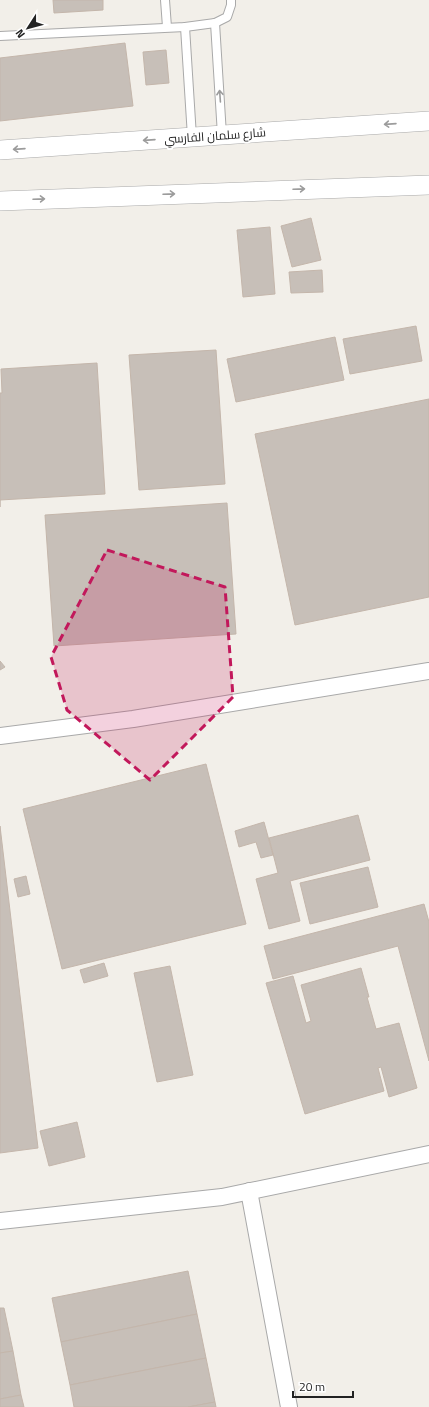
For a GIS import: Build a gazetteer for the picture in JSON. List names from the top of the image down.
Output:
{
  "streets": {
    "street": ["شارع سلمان الفارسي"]
  },
  "scale_bar": "20 m",
  "north": "bottom left"
}
